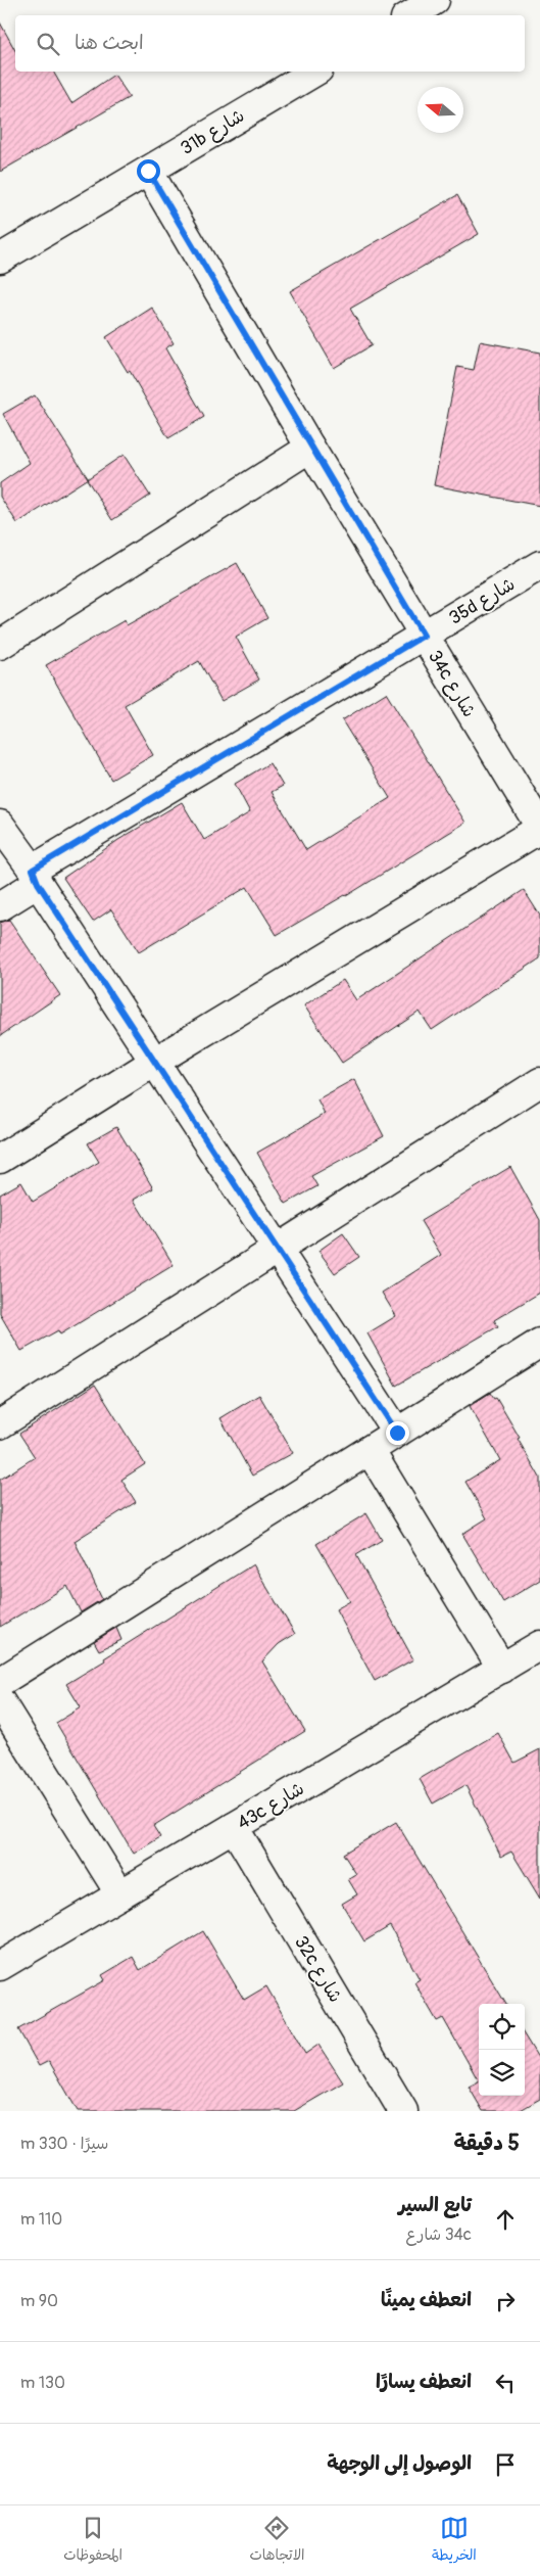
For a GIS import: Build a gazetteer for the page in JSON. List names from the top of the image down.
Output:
{
  "streets": {
    "street": [
      "31b شارع",
      "35d شارع",
      "34c شارع",
      "43c شارع",
      "32c شارع"
    ]
  },
  "crossings": [
    ["31b شارع", "34c شارع"],
    ["35d شارع", "34c شارع"],
    ["43c شارع", "32c شارع"]
  ],
  "north": "left",
  "page": {
    "search": "ابحث هنا",
    "heading": ["5 دقيقة", "سيرًا · 330 m"],
    "list": [
      ["تابع السير", "34c شارع", "110 m"],
      ["انعطف يمينًا", "90 m"],
      ["انعطف يسارًا", "130 m"],
      "الوصول إلى الوجهة"
    ],
    "nav": ["الخريطة", "الاتجاهات", "المحفوظات"]
  }
}
